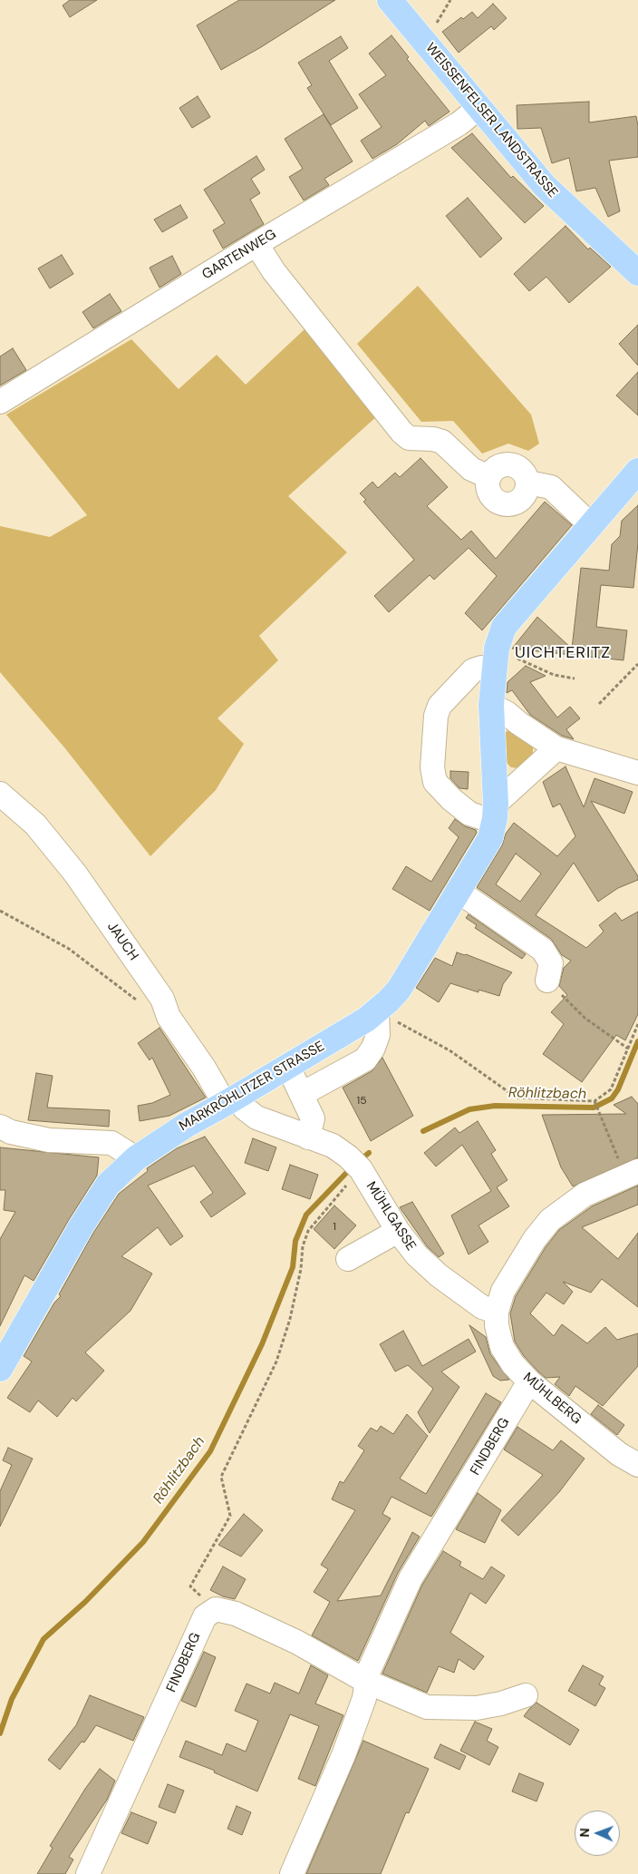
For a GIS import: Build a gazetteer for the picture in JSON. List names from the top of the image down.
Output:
{
  "streets": {
    "main road": ["WEISSENFELSER LANDSTRASSE", "MARKRÖHLITZER STRASSE"],
    "street": [
      "GARTENWEG",
      "JAUCH",
      "MÜHLGASSE",
      "MÜHLBERG",
      "FINDBERG"
    ]
  },
  "crossings": [
    ["WEISSENFELSER LANDSTRASSE", "GARTENWEG"],
    ["JAUCH", "MARKRÖHLITZER STRASSE"],
    ["JAUCH", "MÜHLGASSE"],
    ["MARKRÖHLITZER STRASSE", "MÜHLGASSE"],
    ["MÜHLGASSE", "MÜHLBERG"],
    ["MÜHLBERG", "FINDBERG"]
  ],
  "districts": ["UICHTERITZ"],
  "water": ["Röhlitzbach"],
  "house_numbers": ["15", "1"],
  "north": "left"
}
